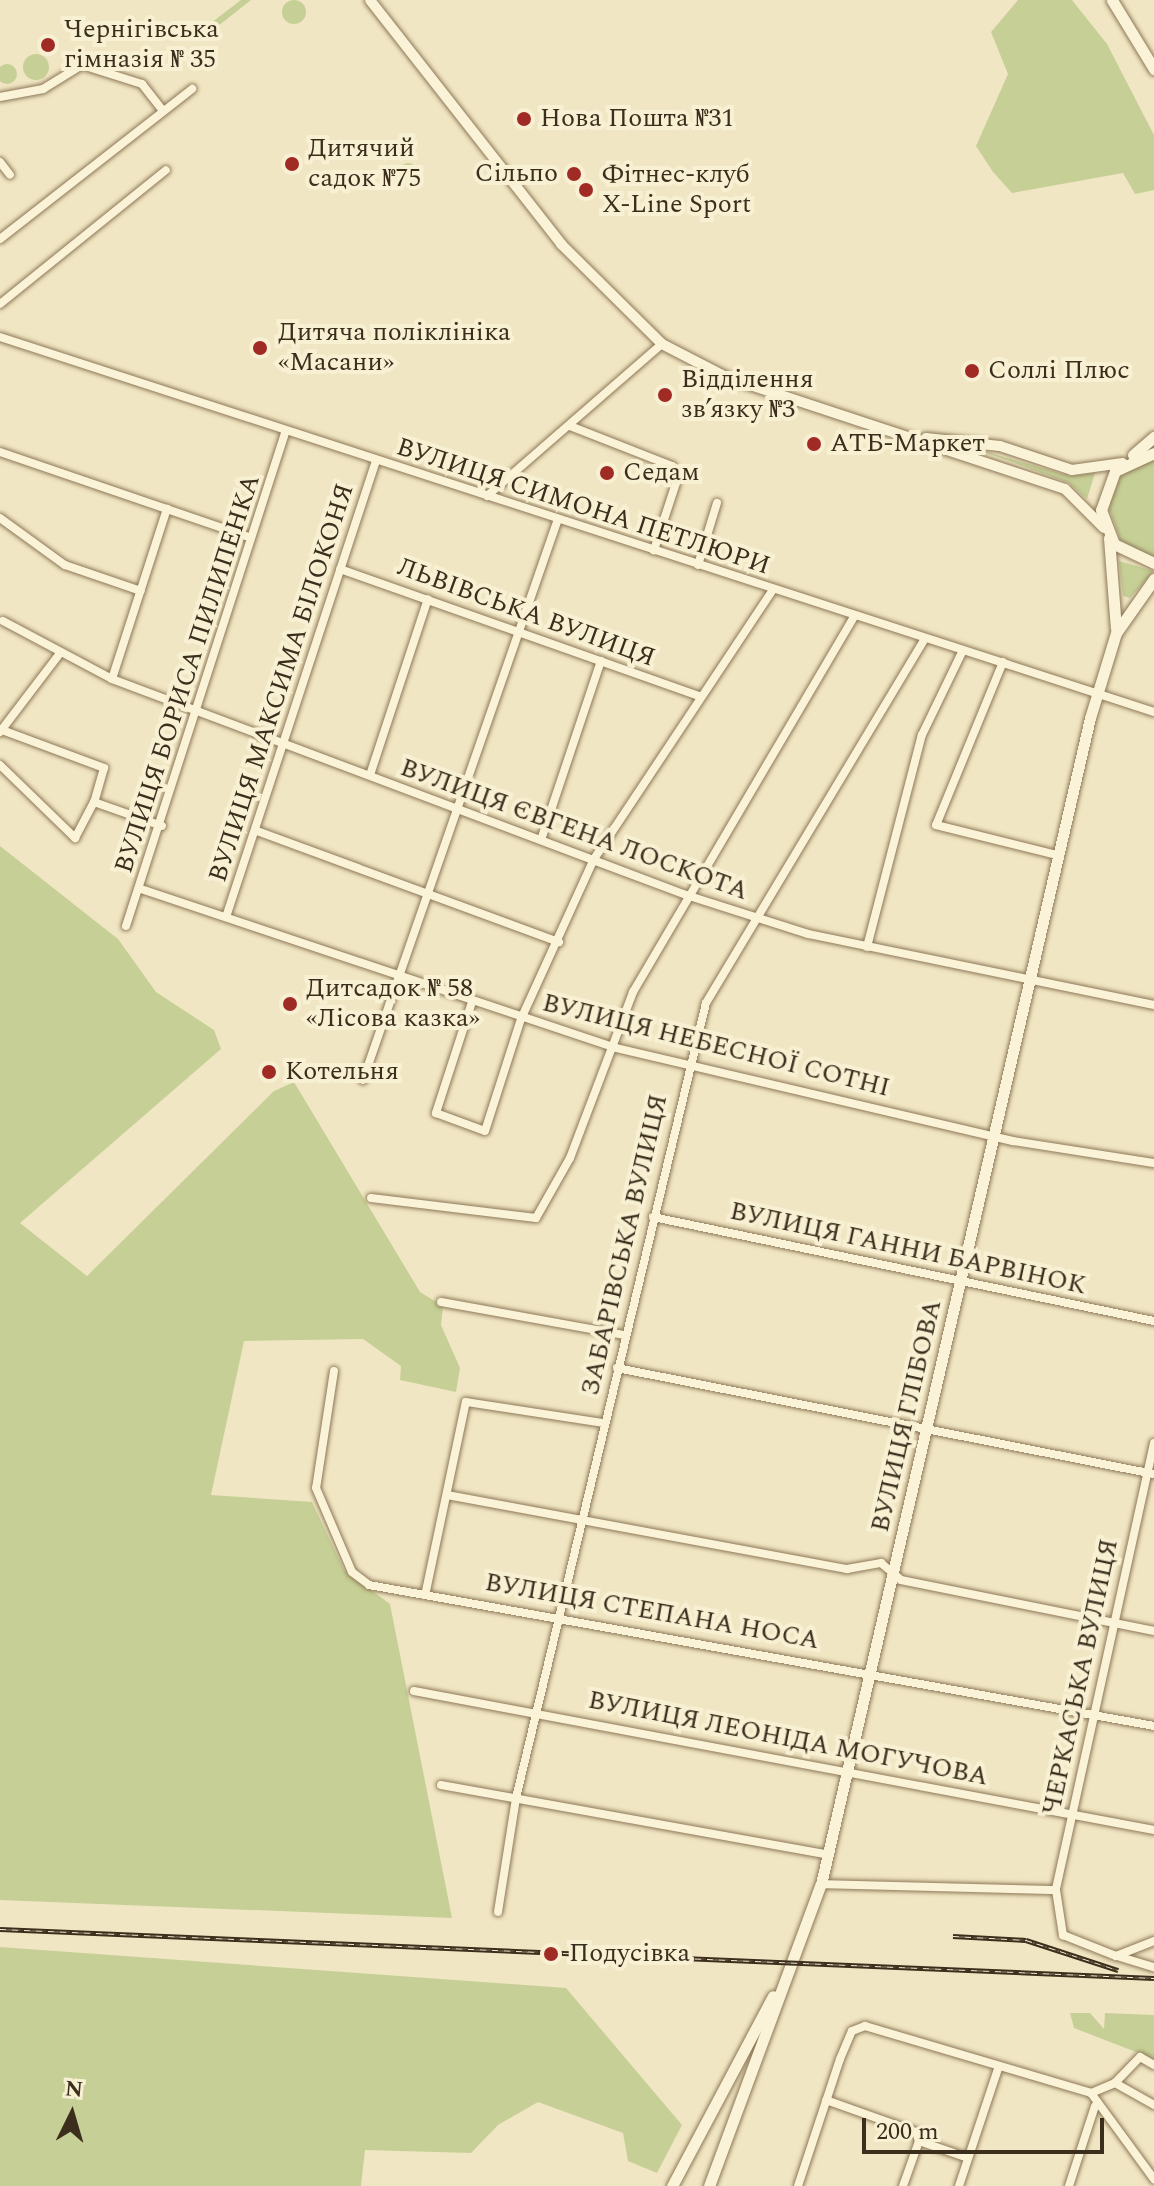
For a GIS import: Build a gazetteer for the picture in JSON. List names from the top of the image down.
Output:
{
  "streets": {
    "main road": ["ВУЛИЦЯ ГЛІБОВА"],
    "street": [
      "ВУЛИЦЯ СИМОНА ПЕТЛЮРИ",
      "ЛЬВІВСЬКА ВУЛИЦЯ",
      "ВУЛИЦЯ БОРИСА ПИЛИПЕНКА",
      "ВУЛИЦЯ МАКСИМА БІЛОКОНЯ",
      "ВУЛИЦЯ ЄВГЕНА ЛОСКОТА",
      "ВУЛИЦЯ НЕБЕСНОЇ СОТНІ",
      "ЗАБАРІВСЬКА ВУЛИЦЯ",
      "ВУЛИЦЯ ГАННИ БАРВІНОК",
      "ВУЛИЦЯ СТЕПАНА НОСА",
      "ЧЕРКАСЬКА ВУЛИЦЯ",
      "ВУЛИЦЯ ЛЕОНІДА МОГУЧОВА"
    ]
  },
  "crossings": [
    ["ВУЛИЦЯ СИМОНА ПЕТЛЮРИ", "ВУЛИЦЯ БОРИСА ПИЛИПЕНКА"],
    ["ВУЛИЦЯ СИМОНА ПЕТЛЮРИ", "ВУЛИЦЯ МАКСИМА БІЛОКОНЯ"],
    ["ВУЛИЦЯ СИМОНА ПЕТЛЮРИ", "ЗАБАРІВСЬКА ВУЛИЦЯ"],
    ["ВУЛИЦЯ СИМОНА ПЕТЛЮРИ", "ВУЛИЦЯ ГЛІБОВА"],
    ["ЛЬВІВСЬКА ВУЛИЦЯ", "ВУЛИЦЯ МАКСИМА БІЛОКОНЯ"],
    ["ВУЛИЦЯ БОРИСА ПИЛИПЕНКА", "ВУЛИЦЯ ЄВГЕНА ЛОСКОТА"],
    ["ВУЛИЦЯ БОРИСА ПИЛИПЕНКА", "ВУЛИЦЯ НЕБЕСНОЇ СОТНІ"],
    ["ВУЛИЦЯ МАКСИМА БІЛОКОНЯ", "ВУЛИЦЯ ЄВГЕНА ЛОСКОТА"],
    ["ВУЛИЦЯ МАКСИМА БІЛОКОНЯ", "ВУЛИЦЯ НЕБЕСНОЇ СОТНІ"],
    ["ВУЛИЦЯ ЄВГЕНА ЛОСКОТА", "ЗАБАРІВСЬКА ВУЛИЦЯ"],
    ["ВУЛИЦЯ ЄВГЕНА ЛОСКОТА", "ВУЛИЦЯ ГЛІБОВА"],
    ["ВУЛИЦЯ НЕБЕСНОЇ СОТНІ", "ЗАБАРІВСЬКА ВУЛИЦЯ"],
    ["ВУЛИЦЯ НЕБЕСНОЇ СОТНІ", "ВУЛИЦЯ ГЛІБОВА"],
    ["ЗАБАРІВСЬКА ВУЛИЦЯ", "ВУЛИЦЯ ГАННИ БАРВІНОК"],
    ["ЗАБАРІВСЬКА ВУЛИЦЯ", "ВУЛИЦЯ СТЕПАНА НОСА"],
    ["ЗАБАРІВСЬКА ВУЛИЦЯ", "ВУЛИЦЯ ЛЕОНІДА МОГУЧОВА"],
    ["ВУЛИЦЯ ГАННИ БАРВІНОК", "ВУЛИЦЯ ГЛІБОВА"],
    ["ВУЛИЦЯ ГЛІБОВА", "ВУЛИЦЯ СТЕПАНА НОСА"],
    ["ВУЛИЦЯ ГЛІБОВА", "ВУЛИЦЯ ЛЕОНІДА МОГУЧОВА"],
    ["ВУЛИЦЯ СТЕПАНА НОСА", "ЧЕРКАСЬКА ВУЛИЦЯ"],
    ["ЧЕРКАСЬКА ВУЛИЦЯ", "ВУЛИЦЯ ЛЕОНІДА МОГУЧОВА"]
  ],
  "places": [
    "Чернігівська гімназія № 35",
    "Нова Пошта №31",
    "Дитячий садок №75",
    "Сільпо",
    "Фітнес-клуб X-Line Sport",
    "Дитяча поліклініка «Масани»",
    "Соллі Плюс",
    "Відділення зв’язку №3",
    "АТБ-Маркет",
    "Седам",
    "Дитсадок № 58 «Лісова казка»",
    "Котельня",
    "Подусівка"
  ],
  "scale_bar": "200 m",
  "north": "top"
}
